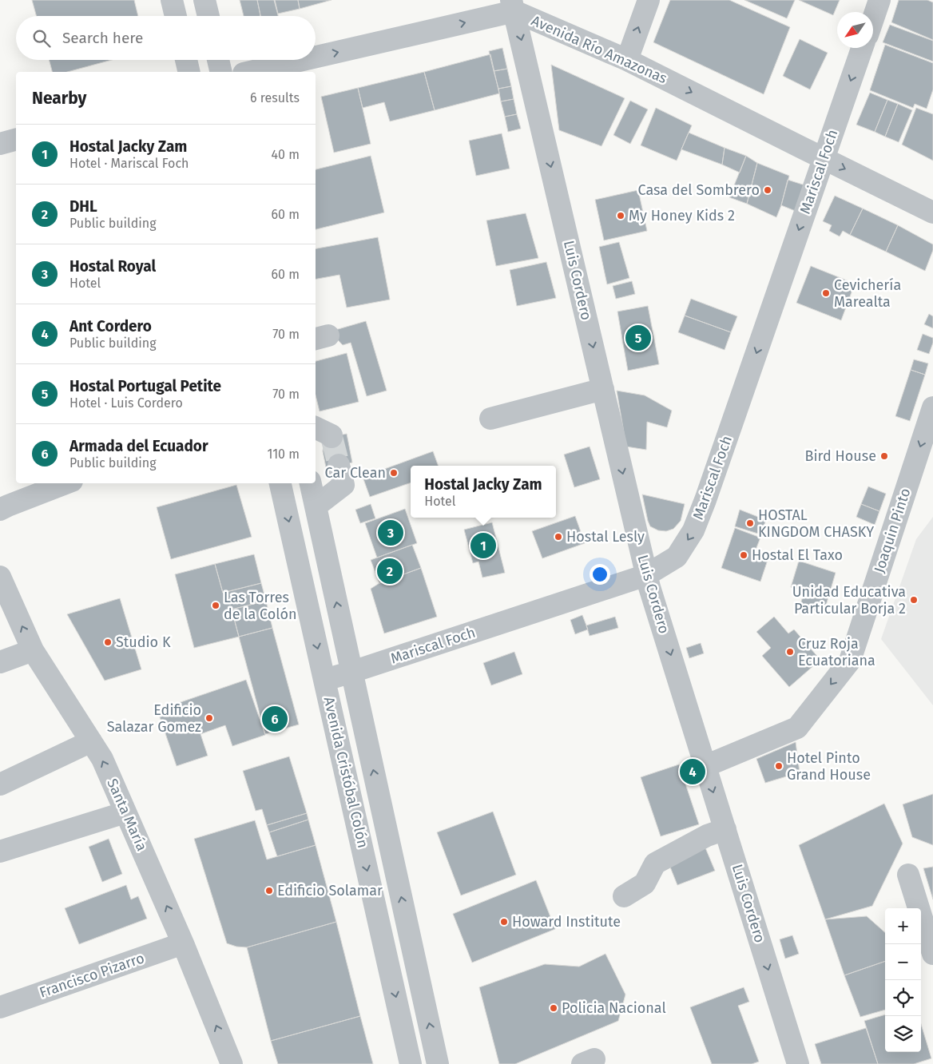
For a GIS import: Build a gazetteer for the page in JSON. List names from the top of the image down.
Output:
{
  "streets": {
    "street": [
      "Avenida Río Amazonas",
      "Mariscal Foch",
      "Luis Cordero",
      "Joaquin Pinto",
      "Avenida Cristóbal Colón",
      "Santa María",
      "Francisco Pizarro"
    ]
  },
  "crossings": [
    ["Avenida Río Amazonas", "Mariscal Foch"],
    ["Avenida Río Amazonas", "Luis Cordero"],
    ["Mariscal Foch", "Luis Cordero"],
    ["Mariscal Foch", "Avenida Cristóbal Colón"],
    ["Luis Cordero", "Joaquin Pinto"],
    ["Santa María", "Francisco Pizarro"]
  ],
  "one_way": [
    "Avenida Río Amazonas",
    "Mariscal Foch",
    "Luis Cordero",
    "Joaquin Pinto",
    "Santa María"
  ],
  "places": [
    "Casa del Sombrero",
    "My Honey Kids 2",
    "Cevichería Marealta",
    "Bird House",
    "Car Clean",
    "HOSTAL KINGDOM CHASKY",
    "Hostal Lesly",
    "Hostal El Taxo",
    "Unidad Educativa Particular Borja 2",
    "Las Torres de la Colón",
    "Studio K",
    "Cruz Roja Ecuatoriana",
    "Edificio Salazar Gomez",
    "Hotel Pinto Grand House",
    "Edificio Solamar",
    "Howard Institute",
    "Policia Nacional"
  ],
  "north": "bottom left",
  "page": {
    "search": "Search here",
    "heading": ["Nearby", "6 results"],
    "list": [
      {
        "mark": "1",
        "name": "Hostal Jacky Zam",
        "note": "Hotel · Mariscal Foch",
        "value": "40 m"
      },
      {
        "mark": "2",
        "name": "DHL",
        "note": "Public building",
        "value": "60 m"
      },
      {
        "mark": "3",
        "name": "Hostal Royal",
        "note": "Hotel",
        "value": "60 m"
      },
      {
        "mark": "4",
        "name": "Ant Cordero",
        "note": "Public building",
        "value": "70 m"
      },
      {
        "mark": "5",
        "name": "Hostal Portugal Petite",
        "note": "Hotel · Luis Cordero",
        "value": "70 m"
      },
      {
        "mark": "6",
        "name": "Armada del Ecuador",
        "note": "Public building",
        "value": "110 m"
      }
    ],
    "pins": [
      "5",
      "3",
      "1",
      "2",
      "6",
      "4"
    ],
    "popup": ["Hostal Jacky Zam", "Hotel"],
    "map_buttons": ["+", "−"]
  }
}
